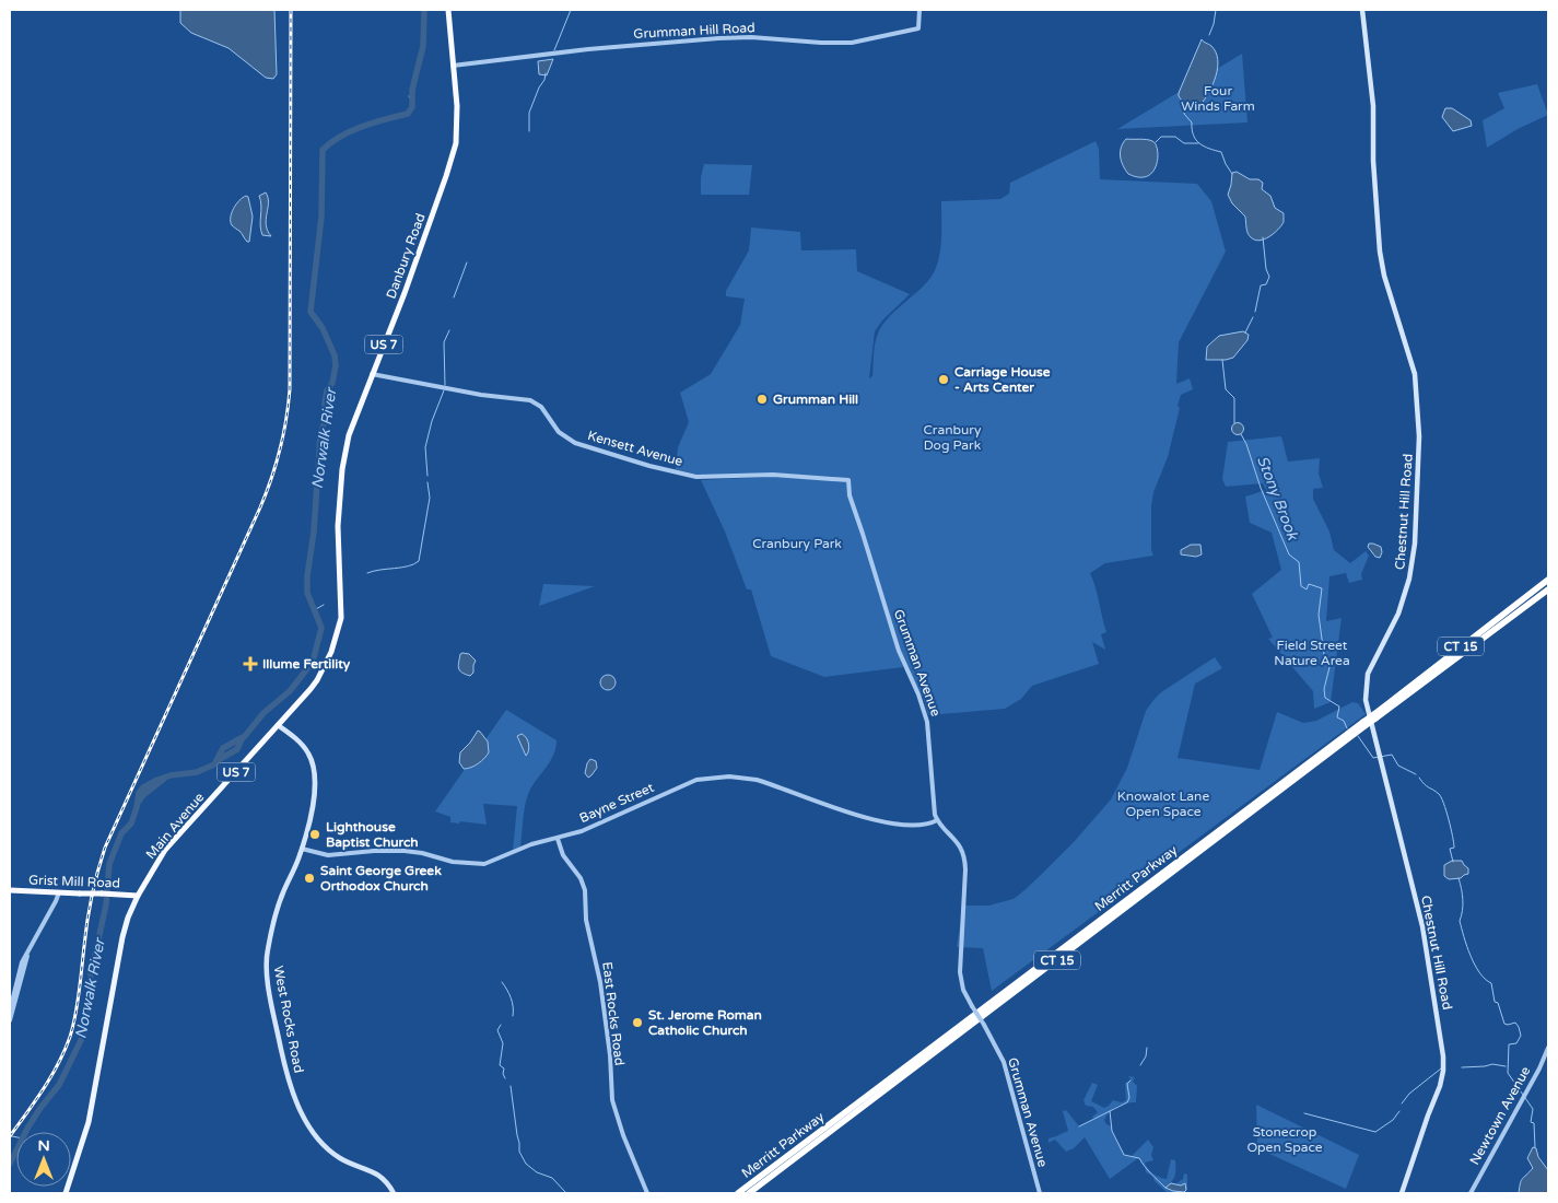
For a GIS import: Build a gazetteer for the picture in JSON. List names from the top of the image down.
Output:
{
  "streets": {
    "highway": [
      "Danbury Road",
      "US 7",
      "CT 15",
      "Main Avenue",
      "Merritt Parkway",
      "Grist Mill Road"
    ],
    "main road": ["Chestnut Hill Road", "West Rocks Road"],
    "street": [
      "Grumman Hill Road",
      "Kensett Avenue",
      "Grumman Avenue",
      "Bayne Street",
      "East Rocks Road",
      "Newtown Avenue"
    ]
  },
  "crossings": [
    ["Grumman Hill Road", "Danbury Road"],
    ["Danbury Road", "Kensett Avenue"],
    ["Danbury Road", "Main Avenue"],
    ["Kensett Avenue", "Grumman Avenue"],
    ["Grumman Avenue", "Bayne Street"],
    ["Bayne Street", "East Rocks Road"],
    ["Bayne Street", "West Rocks Road"],
    ["Main Avenue", "Grist Mill Road"],
    ["Main Avenue", "West Rocks Road"]
  ],
  "water": ["Norwalk River", "Stony Brook"],
  "parks": [
    "Four Winds Farm",
    "Cranbury Dog Park",
    "Cranbury Park",
    "Field Street Nature Area",
    "Knowalot Lane Open Space",
    "Stonecrop Open Space"
  ],
  "places": {
    "other": [
      "Carriage House - Arts Center",
      "Grumman Hill",
      "Lighthouse Baptist Church",
      "Saint George Greek Orthodox Church",
      "St. Jerome Roman Catholic Church"
    ],
    "health": ["Illume Fertility"]
  },
  "north": "top"
}
